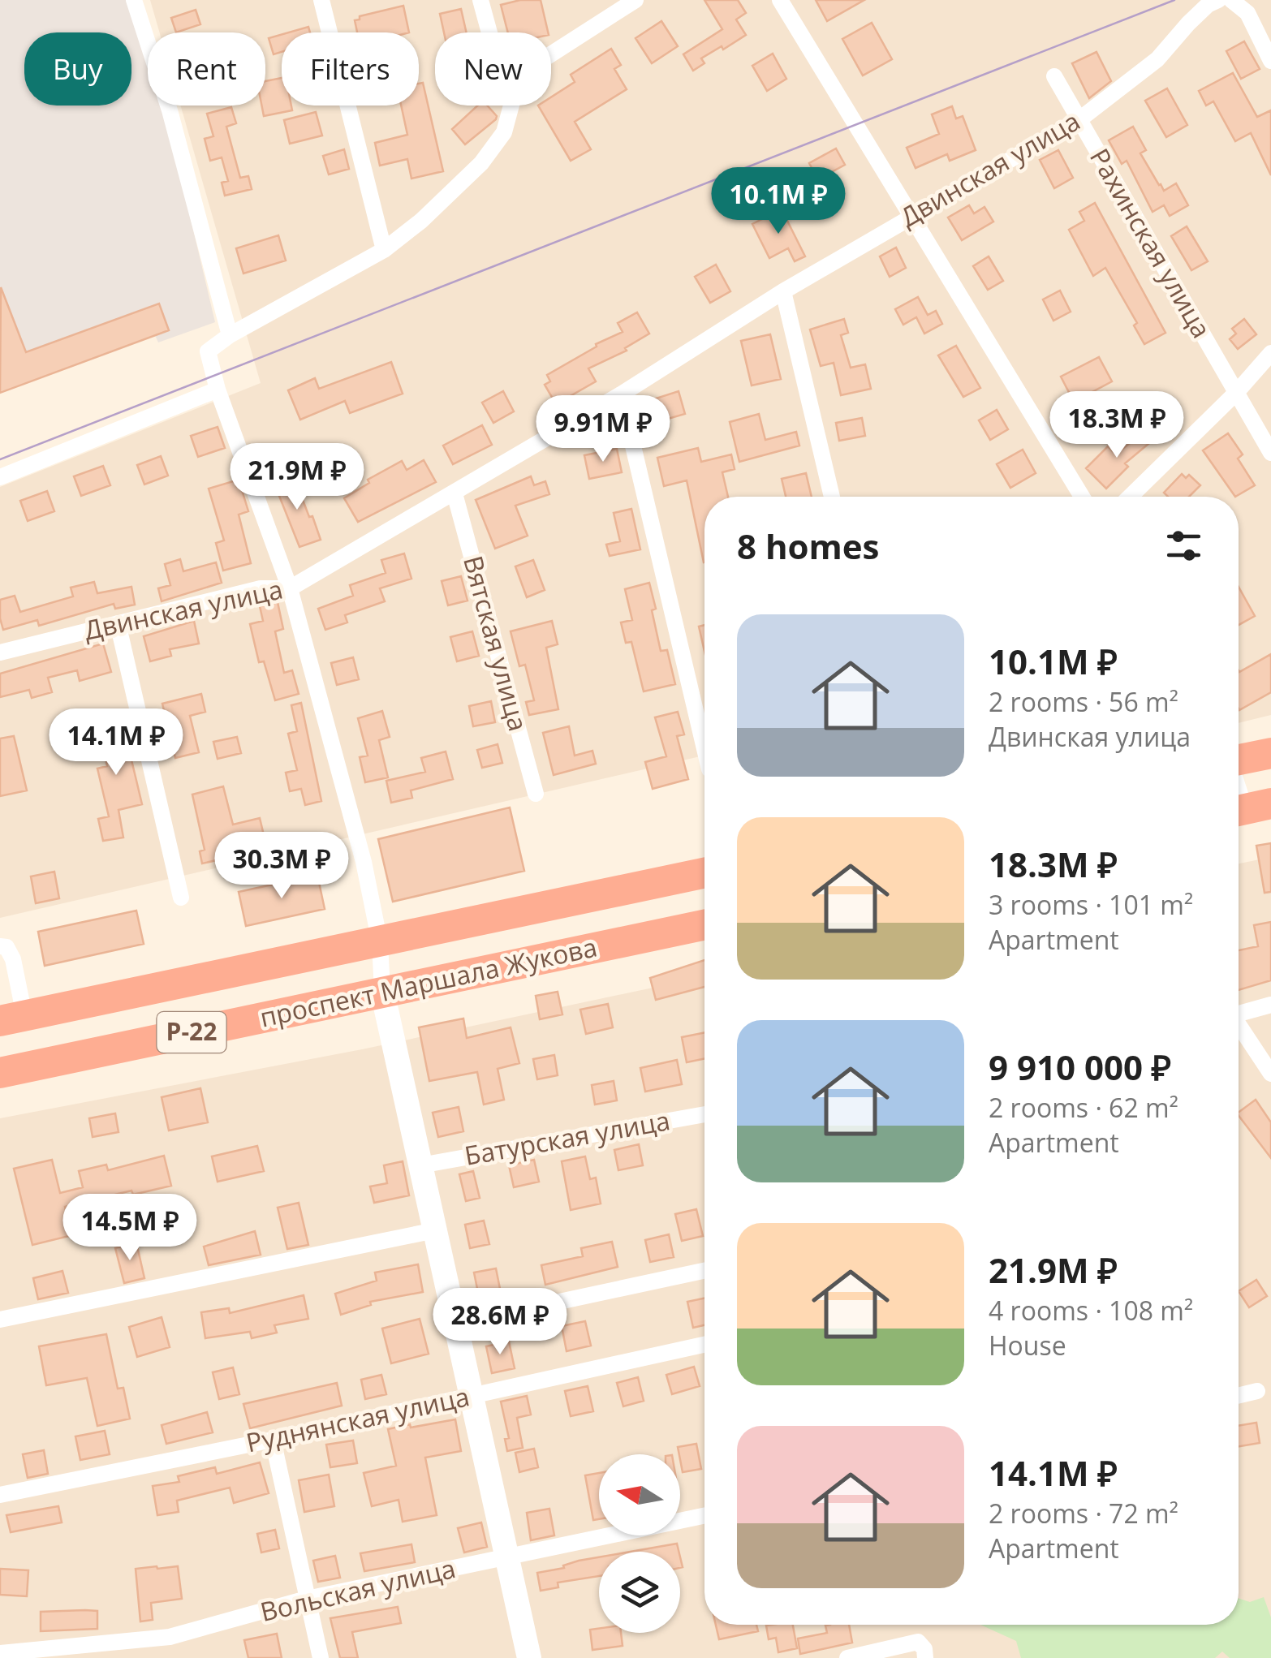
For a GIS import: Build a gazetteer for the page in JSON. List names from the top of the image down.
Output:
{
  "streets": {
    "highway": ["проспект Маршала Жукова", "Р-22"],
    "street": [
      "Двинская улица",
      "Рахинская улица",
      "Вятская улица",
      "Батурская улица",
      "Руднянская улица",
      "Вольская улица"
    ]
  },
  "crossings": [
    ["Двинская улица", "Рахинская улица"],
    ["Двинская улица", "Вятская улица"]
  ],
  "north": "left",
  "page": {
    "chip": [
      "Buy",
      "Rent",
      "Filters",
      "New"
    ],
    "price": [
      "10.1M ₽",
      "18.3M ₽",
      "9.91M ₽",
      "21.9M ₽",
      "14.1M ₽",
      "30.3M ₽",
      "14.5M ₽",
      "28.6M ₽"
    ],
    "heading": "8 homes",
    "list": [
      {
        "name": "10.1M ₽",
        "note": "2 rooms · 56 m² · Двинская улица"
      },
      {
        "name": "18.3M ₽",
        "note": "3 rooms · 101 m² · Apartment"
      },
      {
        "name": "9 910 000 ₽",
        "note": "2 rooms · 62 m² · Apartment"
      },
      {
        "name": "21.9M ₽",
        "note": "4 rooms · 108 m² · House"
      },
      {
        "name": "14.1M ₽",
        "note": "2 rooms · 72 m² · Apartment"
      }
    ]
  }
}
